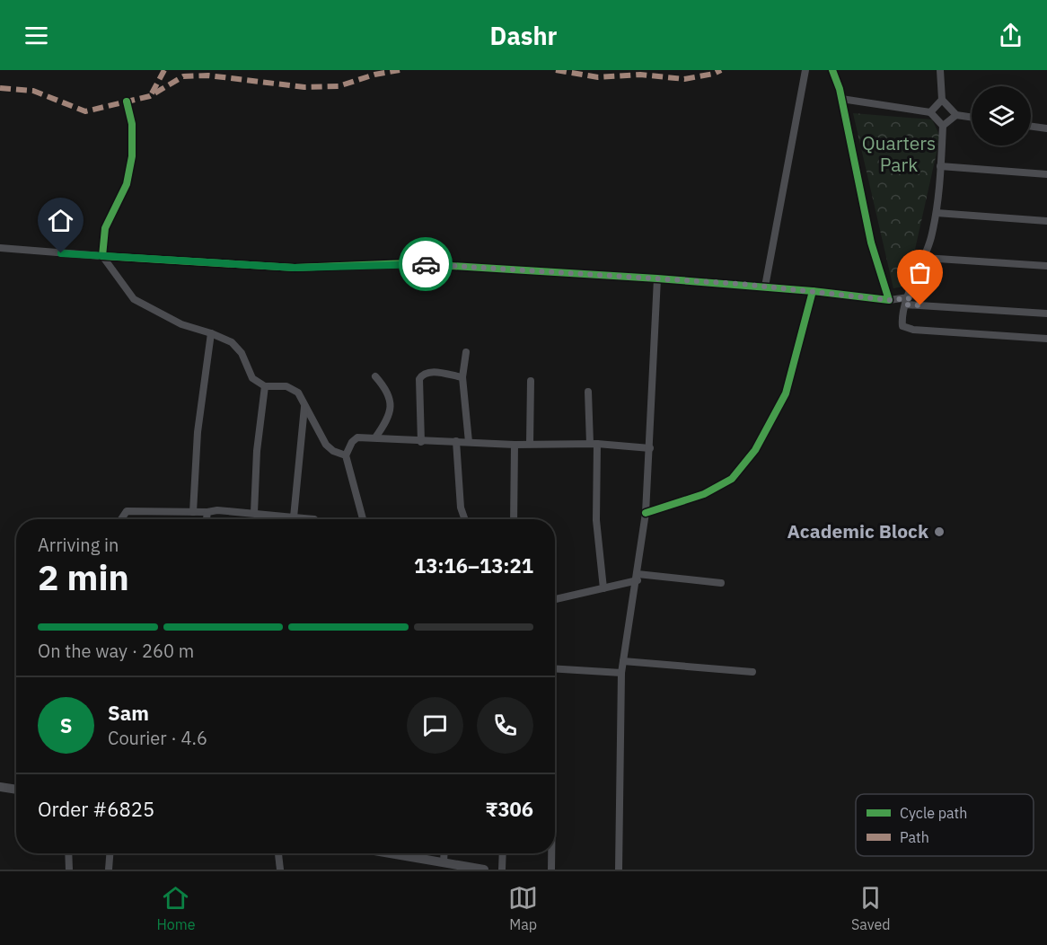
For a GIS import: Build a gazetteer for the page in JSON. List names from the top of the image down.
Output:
{
  "parks": ["Quarters Park"],
  "places": ["Academic Block"],
  "legend": ["Cycle path", "Path"],
  "page": {
    "header": "Dashr",
    "heading": ["2 min", "Arriving in", "13:16–13:21"],
    "panel": [
      "Sam",
      "Courier · 4.6",
      "Order #6825",
      "₹306"
    ],
    "bar": "On the way · 260 m",
    "round": "S",
    "tabs": ["Home", "Map", "Saved"]
  }
}
